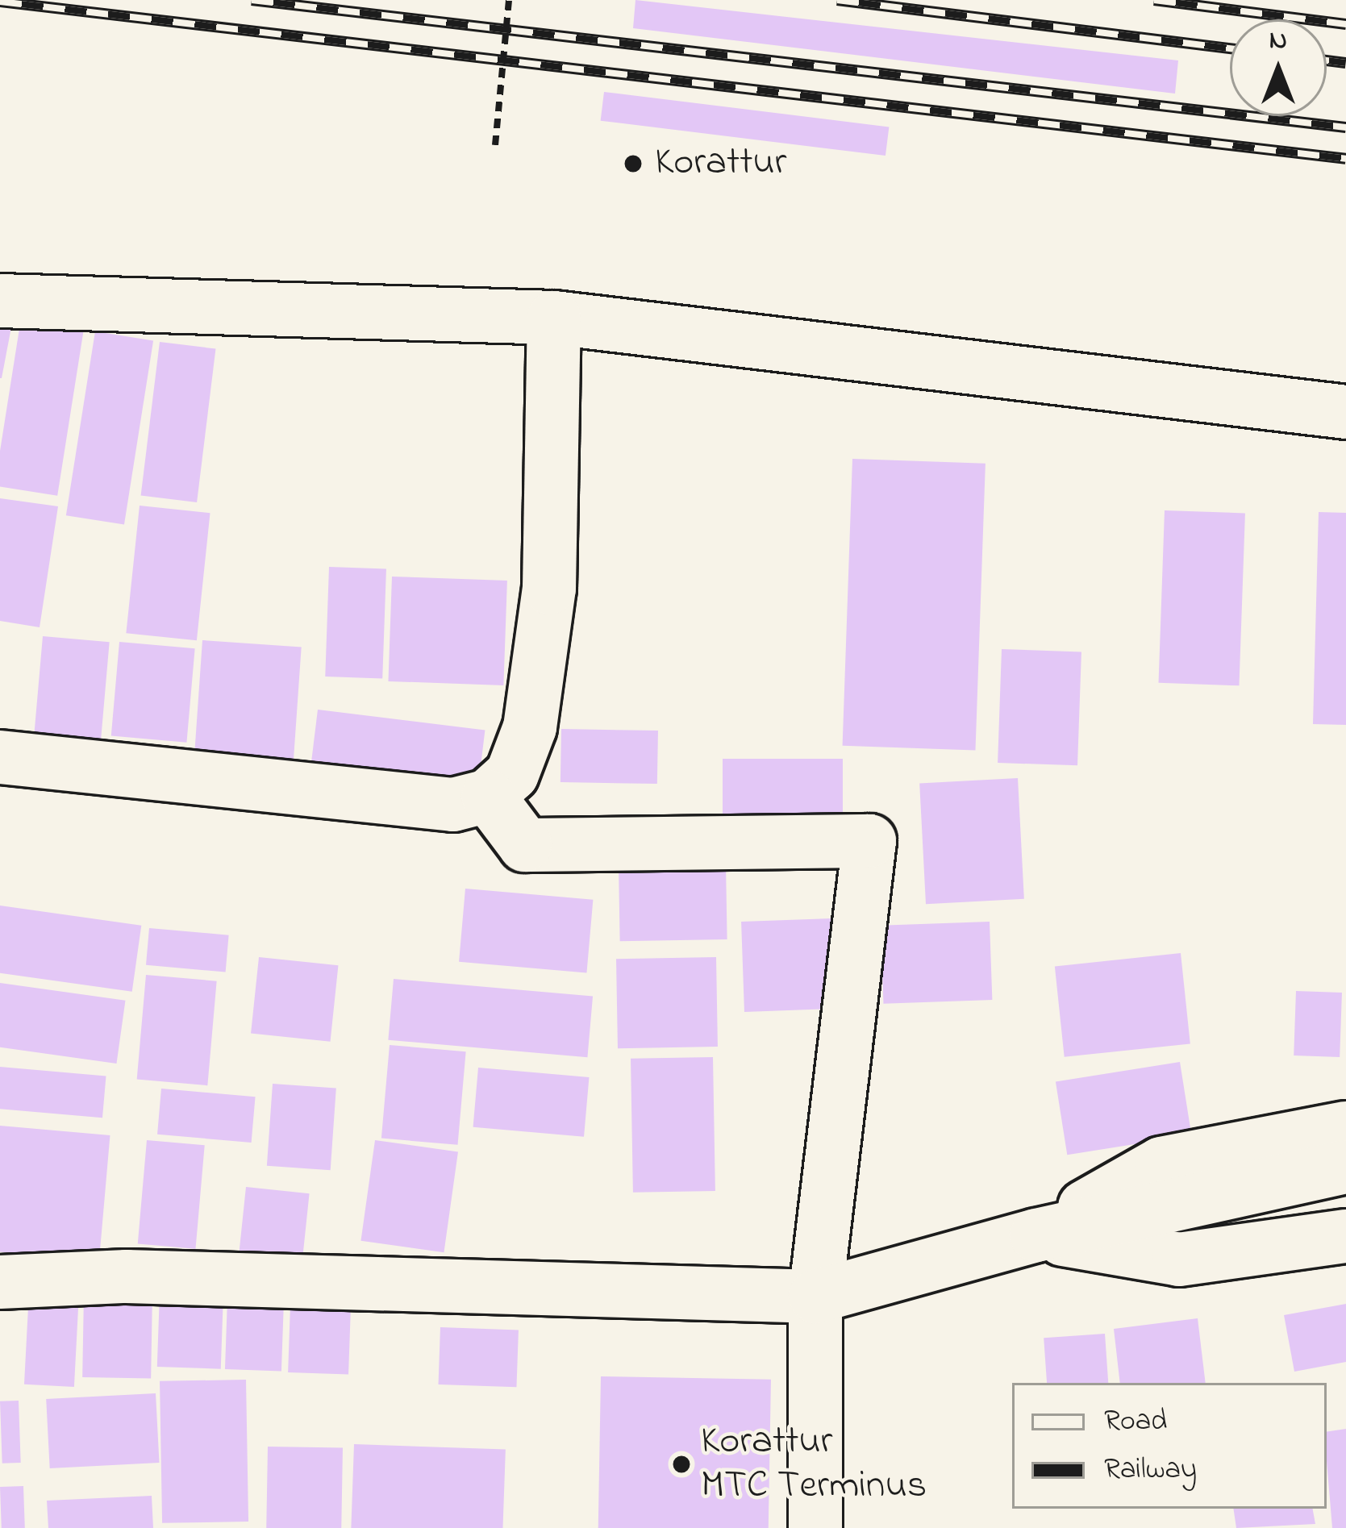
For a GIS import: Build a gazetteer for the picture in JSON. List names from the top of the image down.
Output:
{
  "places": ["Korattur", "Korattur MTC Terminus"],
  "legend": ["Road", "Railway"],
  "north": "top"
}
